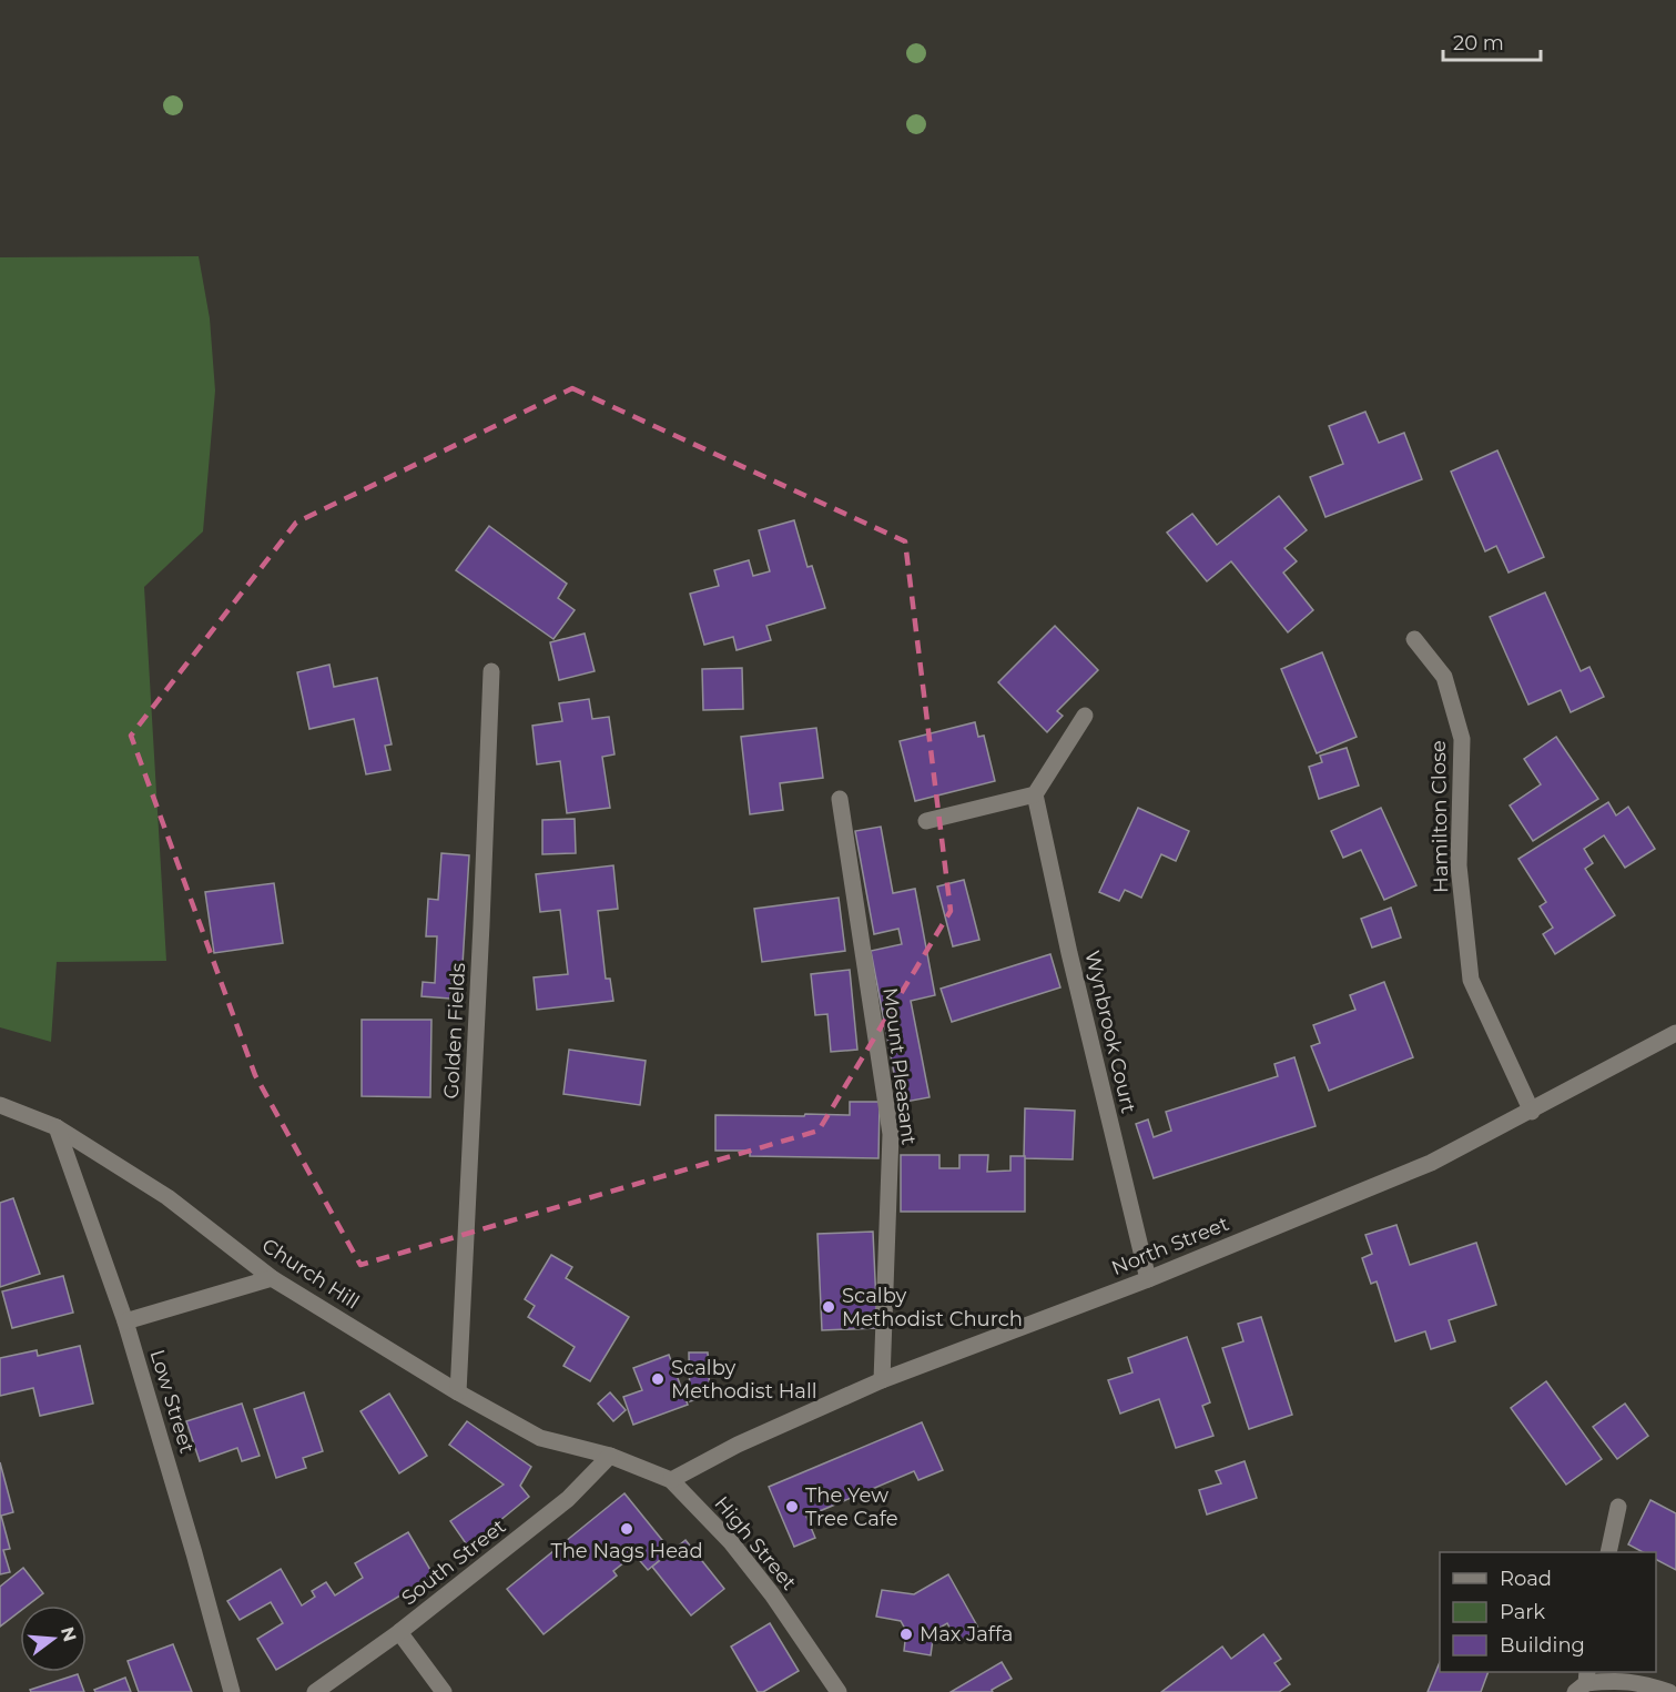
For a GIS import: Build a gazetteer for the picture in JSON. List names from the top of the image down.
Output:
{
  "streets": {
    "street": [
      "Hamilton Close",
      "Golden Fields",
      "Wynbrook Court",
      "Mount Pleasant",
      "North Street",
      "Church Hill",
      "Low Street",
      "High Street",
      "South Street"
    ]
  },
  "crossings": [
    ["Hamilton Close", "North Street"],
    ["Golden Fields", "Church Hill"],
    ["Wynbrook Court", "North Street"],
    ["Mount Pleasant", "North Street"],
    ["North Street", "High Street"],
    ["Church Hill", "Low Street"],
    ["Church Hill", "High Street"],
    ["Church Hill", "South Street"],
    ["High Street", "South Street"]
  ],
  "places": [
    "Scalby Methodist Church",
    "Scalby Methodist Hall",
    "The Yew Tree Cafe",
    "The Nags Head",
    "Max Jaffa"
  ],
  "legend": ["Road", "Park", "Building"],
  "scale_bar": "20 m",
  "north": "right"
}
